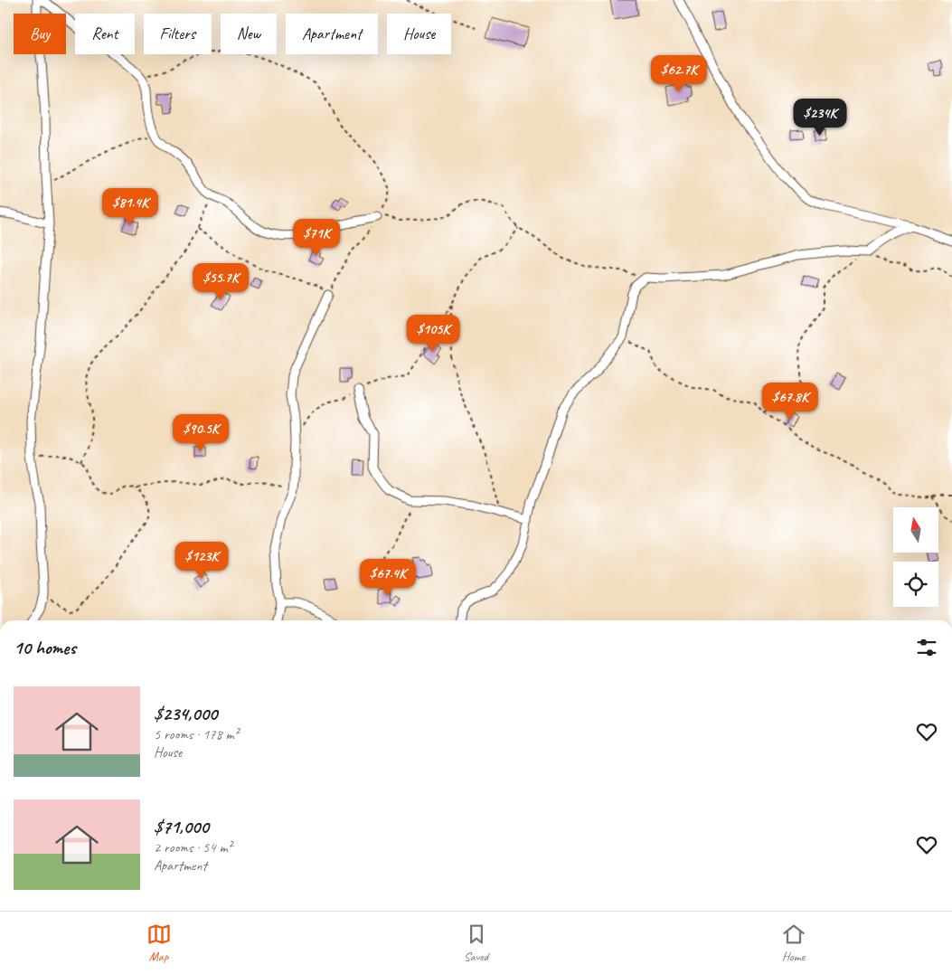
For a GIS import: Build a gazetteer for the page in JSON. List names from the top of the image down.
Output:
{
  "north": "top",
  "page": {
    "chip": [
      "Buy",
      "Rent",
      "Filters",
      "New",
      "Apartment",
      "House"
    ],
    "price": [
      "$62.7K",
      "$234K",
      "$81.4K",
      "$71K",
      "$55.7K",
      "$105K",
      "$67.8K",
      "$90.5K",
      "$123K",
      "$67.4K"
    ],
    "heading": "10 homes",
    "list": [
      {
        "name": "$234,000",
        "note": "5 rooms · 178 m² · House"
      },
      {
        "name": "$71,000",
        "note": "2 rooms · 54 m² · Apartment"
      }
    ],
    "tabs": ["Map", "Saved", "Home"]
  }
}
